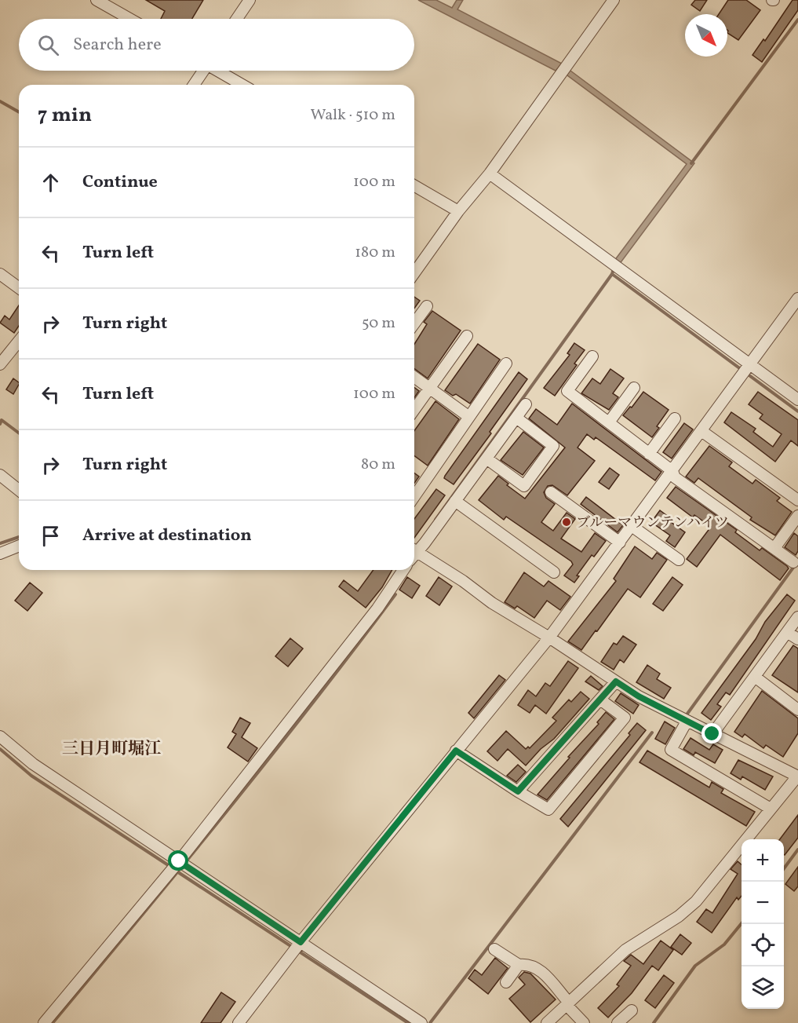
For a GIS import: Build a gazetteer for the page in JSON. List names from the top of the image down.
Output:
{
  "districts": ["三日月町堀江"],
  "places": ["ブルーマウンテンハイツ"],
  "north": "bottom right",
  "page": {
    "search": "Search here",
    "heading": ["7 min", "Walk · 510 m"],
    "list": [
      ["Continue", "100 m"],
      ["Turn left", "180 m"],
      ["Turn right", "50 m"],
      ["Turn left", "100 m"],
      ["Turn right", "80 m"],
      "Arrive at destination"
    ],
    "map_buttons": ["+", "−"]
  }
}
